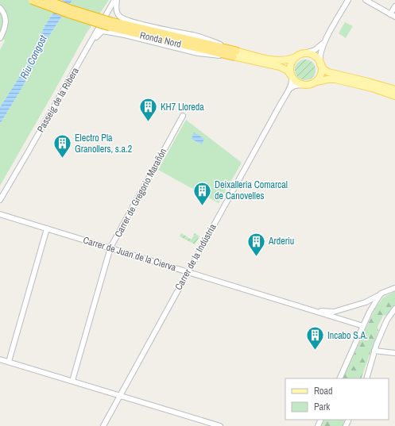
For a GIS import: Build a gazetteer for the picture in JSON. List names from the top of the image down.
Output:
{
  "streets": {
    "highway": ["Ronda Nord"],
    "street": [
      "Passeig de la Ribera",
      "Carrer de Gregorio Marañón",
      "Carrer de Juan de la Cierva",
      "Carrer de la Indústria"
    ]
  },
  "crossings": [
    ["Ronda Nord", "Carrer de la Indústria"],
    ["Carrer de Gregorio Marañón", "Carrer de Juan de la Cierva"],
    ["Carrer de Juan de la Cierva", "Carrer de la Indústria"]
  ],
  "water": ["Riu Congost"],
  "places": {
    "building": [
      "KH7 Lloreda",
      "Electro Pla Granollers, s.a.2",
      "Deixalleria Comarcal de Canovelles",
      "Arderiu",
      "Incabo S.A."
    ]
  },
  "legend": ["Road", "Park"]
}
